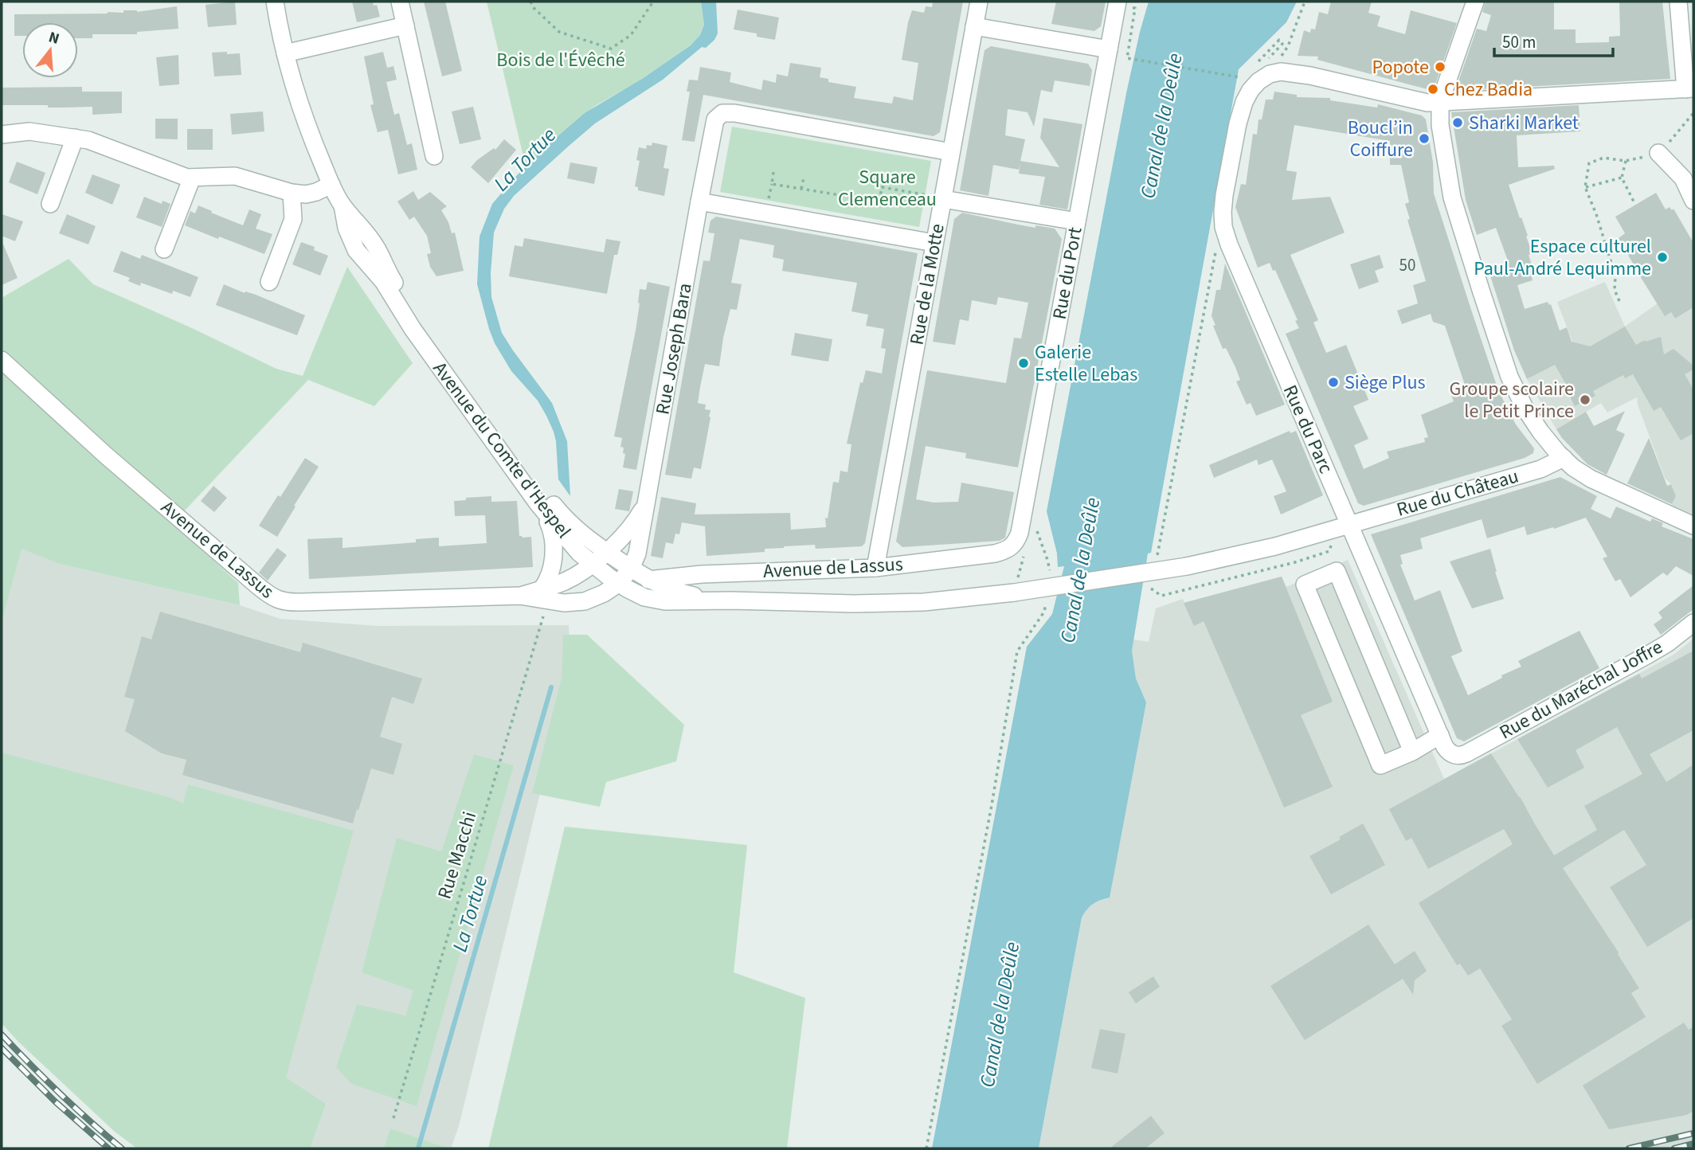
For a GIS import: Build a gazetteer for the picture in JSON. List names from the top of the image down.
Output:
{
  "streets": {
    "street": [
      "Rue du Port",
      "Rue de la Motte",
      "Rue Joseph Bara",
      "Rue du Parc",
      "Avenue du Comte d'Hespel",
      "Rue du Château",
      "Avenue de Lassus",
      "Rue du Maréchal Joffre"
    ],
    "path": ["Rue Macchi"]
  },
  "crossings": [
    ["Rue du Port", "Avenue de Lassus"],
    ["Rue de la Motte", "Rue Joseph Bara"],
    ["Rue de la Motte", "Avenue de Lassus"],
    ["Rue Joseph Bara", "Avenue du Comte d'Hespel"],
    ["Rue Joseph Bara", "Avenue de Lassus"],
    ["Rue du Parc", "Avenue du Comte d'Hespel"],
    ["Rue du Parc", "Rue du Château"],
    ["Rue du Parc", "Rue du Maréchal Joffre"],
    ["Avenue du Comte d'Hespel", "Rue du Château"],
    ["Avenue du Comte d'Hespel", "Avenue de Lassus"],
    ["Avenue de Lassus", "Rue Macchi"]
  ],
  "water": ["Canal de la Deûle", "La Tortue"],
  "parks": ["Bois de l'Évêché", "Square Clemenceau"],
  "places": [
    "Popote",
    "Chez Badia",
    "Sharki Market",
    "Boucl’in Coiffure",
    "Espace culturel Paul-André Lequimme",
    "Galerie Estelle Lebas",
    "Siège Plus",
    "Groupe scolaire le Petit Prince"
  ],
  "house_numbers": ["50"],
  "scale_bar": "50 m",
  "north": "top"
}
